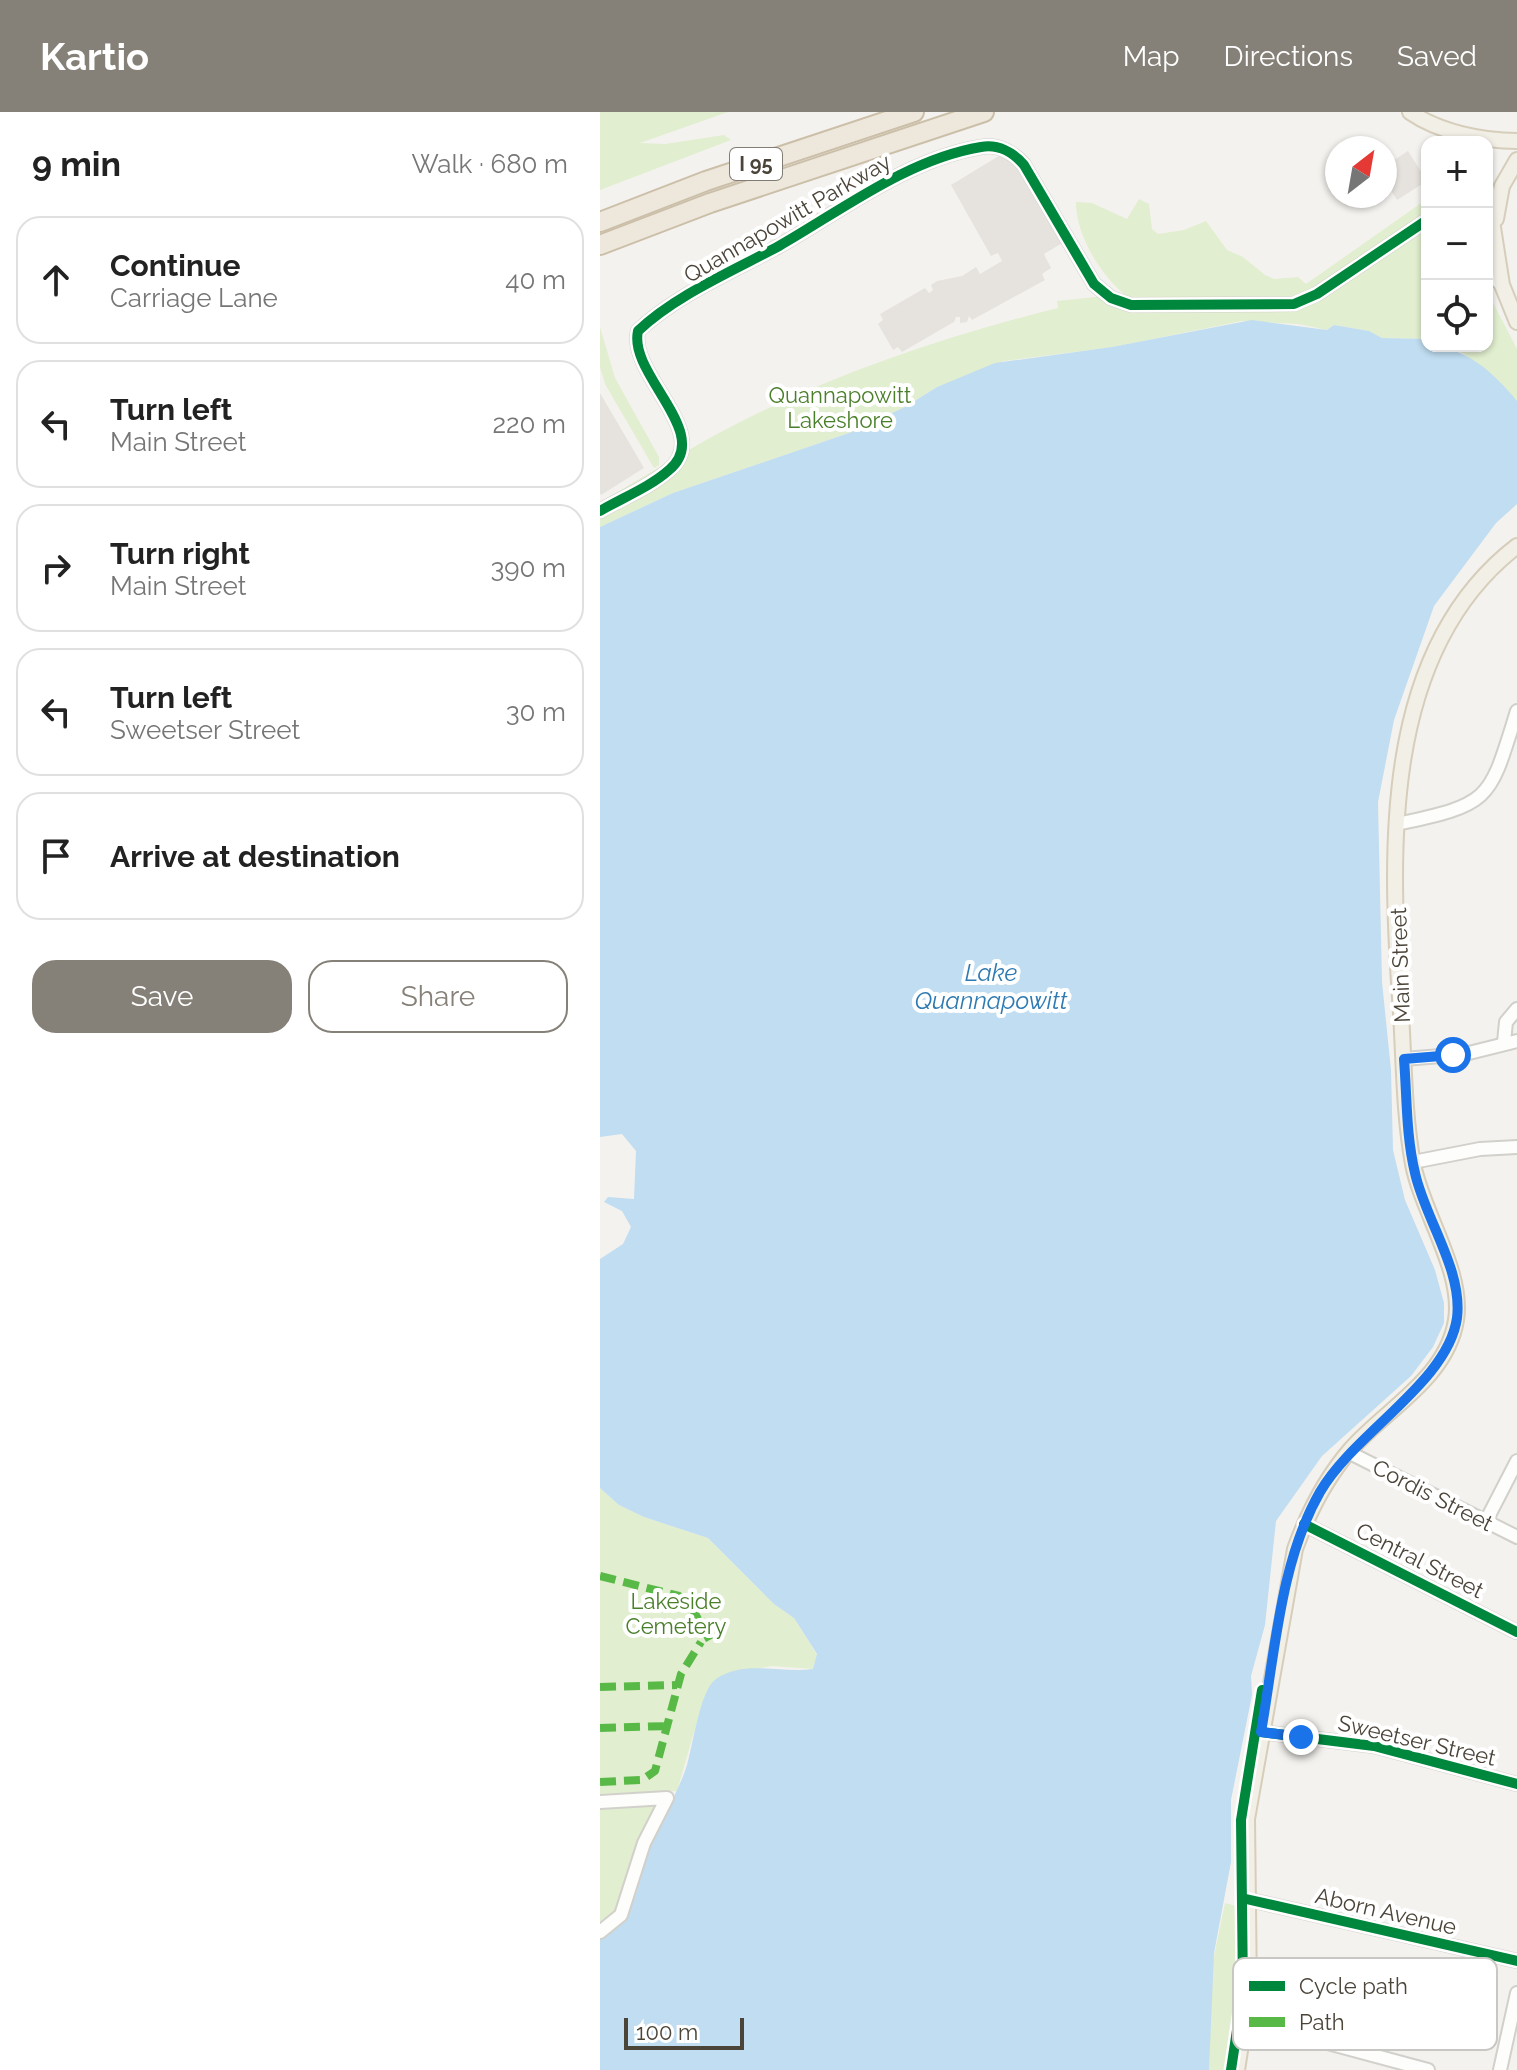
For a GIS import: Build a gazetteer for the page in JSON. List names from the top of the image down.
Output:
{
  "streets": {
    "highway": ["I 95"],
    "main road": ["Main Street"],
    "street": [
      "Quannapowitt Parkway",
      "Cordis Street",
      "Central Street",
      "Sweetser Street",
      "Aborn Avenue"
    ]
  },
  "crossings": [
    ["Main Street", "Cordis Street"],
    ["Main Street", "Central Street"],
    ["Main Street", "Sweetser Street"],
    ["Main Street", "Aborn Avenue"]
  ],
  "water": ["Lake Quannapowitt"],
  "parks": ["Quannapowitt Lakeshore", "Lakeside Cemetery"],
  "legend": ["Cycle path", "Path"],
  "scale_bar": "100 m",
  "north": "top right",
  "page": {
    "header": "Kartio",
    "nav": ["Map", "Directions", "Saved"],
    "heading": ["9 min", "Walk · 680 m"],
    "map_buttons": ["+", "−"],
    "list": [
      ["Continue", "Carriage Lane", "40 m"],
      ["Turn left", "Main Street", "220 m"],
      ["Turn right", "Main Street", "390 m"],
      ["Turn left", "Sweetser Street", "30 m"],
      "Arrive at destination"
    ],
    "buttons": ["Save", "Share"],
    "scale": "100 m"
  }
}
